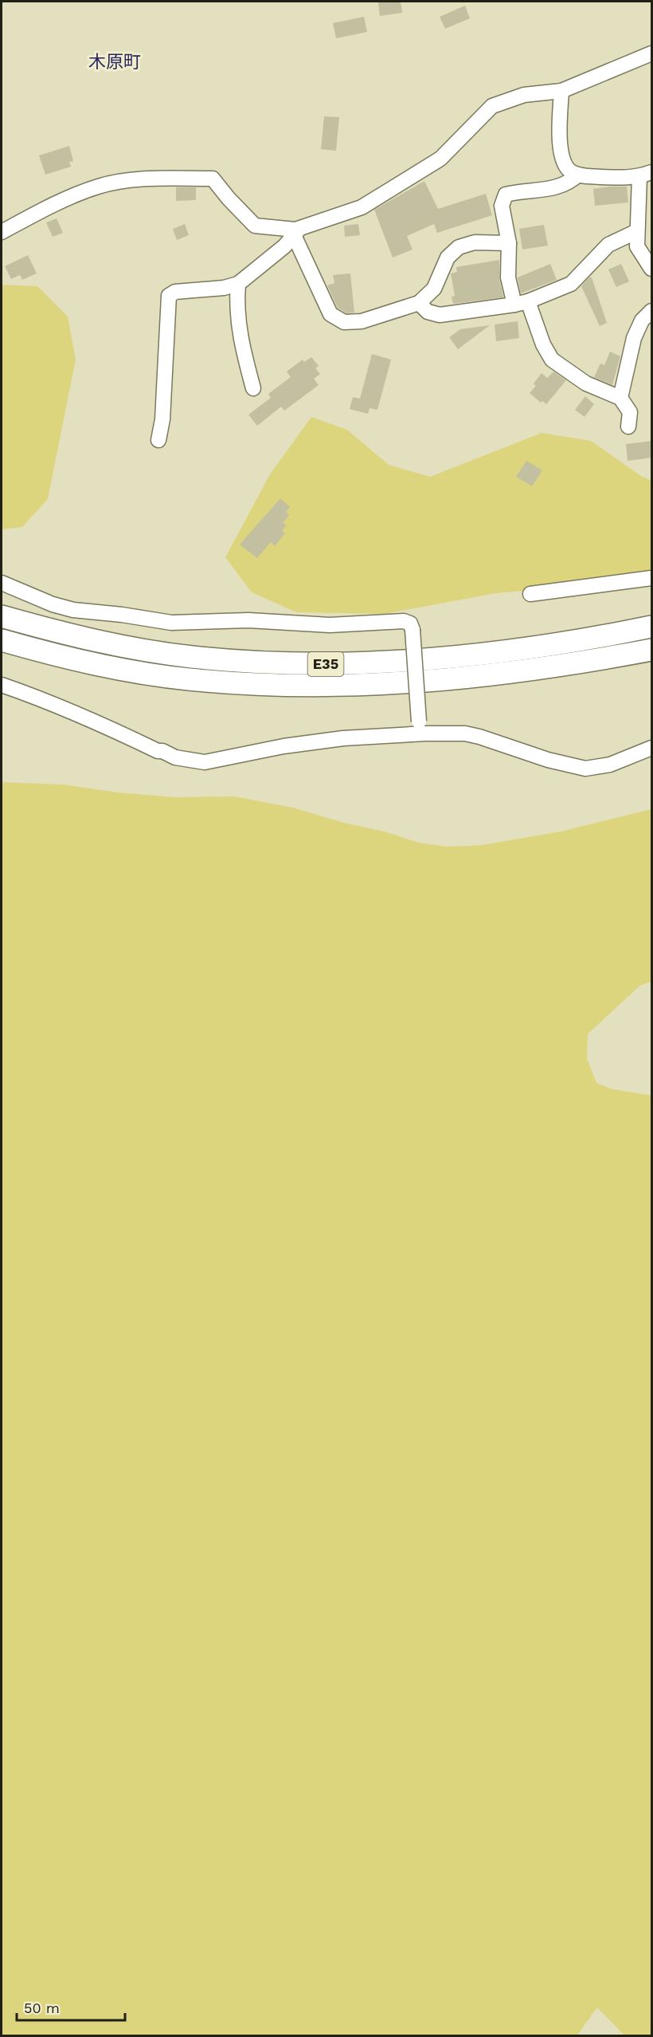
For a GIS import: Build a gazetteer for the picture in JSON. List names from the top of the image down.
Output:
{
  "streets": {
    "highway": ["E35"]
  },
  "districts": ["木原町"],
  "scale_bar": "50 m"
}
